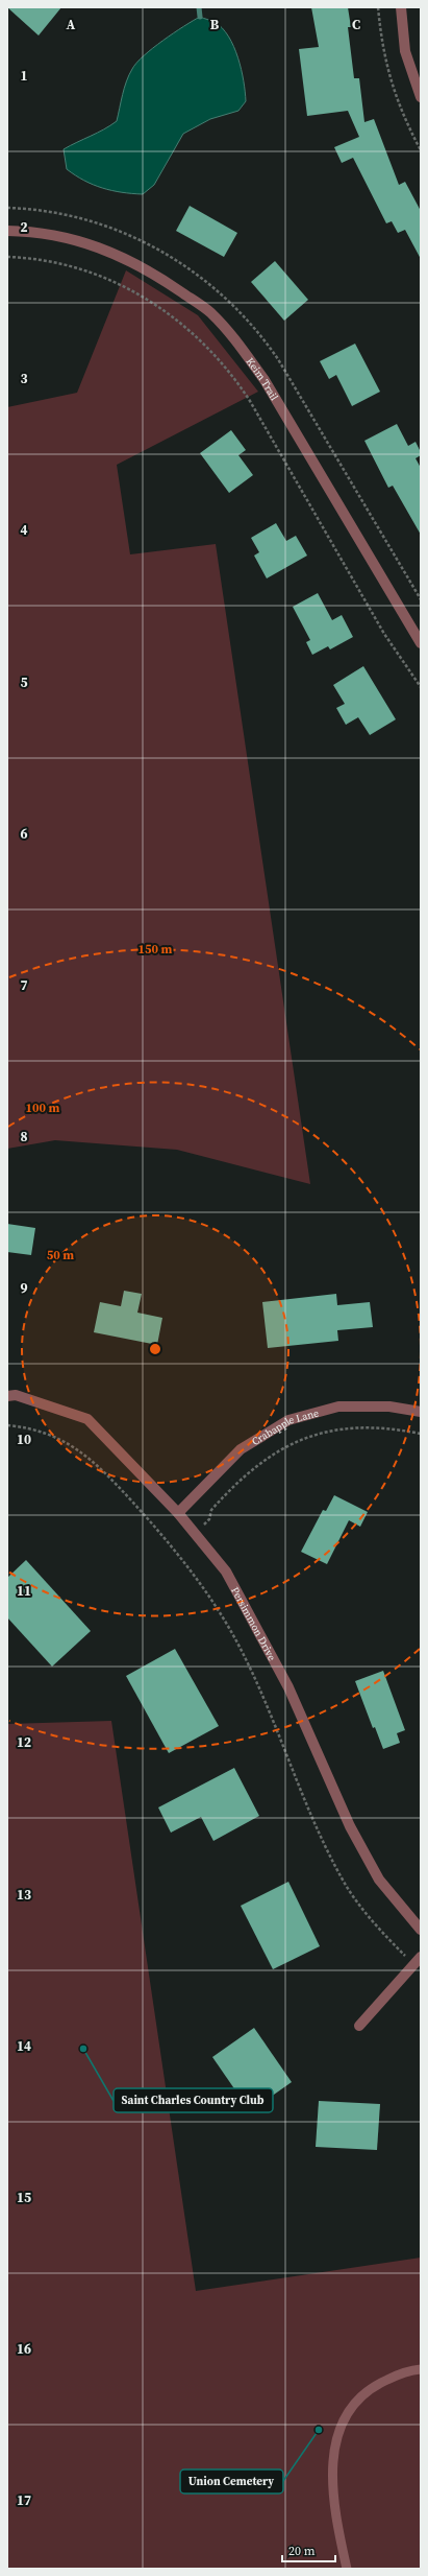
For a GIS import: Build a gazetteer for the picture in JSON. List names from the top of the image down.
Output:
{
  "streets": {
    "street": ["Keim Trail", "Crabapple Lane", "Persimmon Drive"]
  },
  "crossings": [
    ["Crabapple Lane", "Persimmon Drive"]
  ],
  "places": ["Saint Charles Country Club", "Union Cemetery"],
  "scale_bar": "20 m",
  "grid": {
    "columns": ["A", "B", "C"],
    "rows": [
      "1",
      "2",
      "3",
      "4",
      "5",
      "6",
      "7",
      "8",
      "9",
      "10",
      "11",
      "12",
      "13",
      "14",
      "15",
      "16",
      "17"
    ]
  },
  "rings": ["150 m", "100 m", "50 m"]
}
